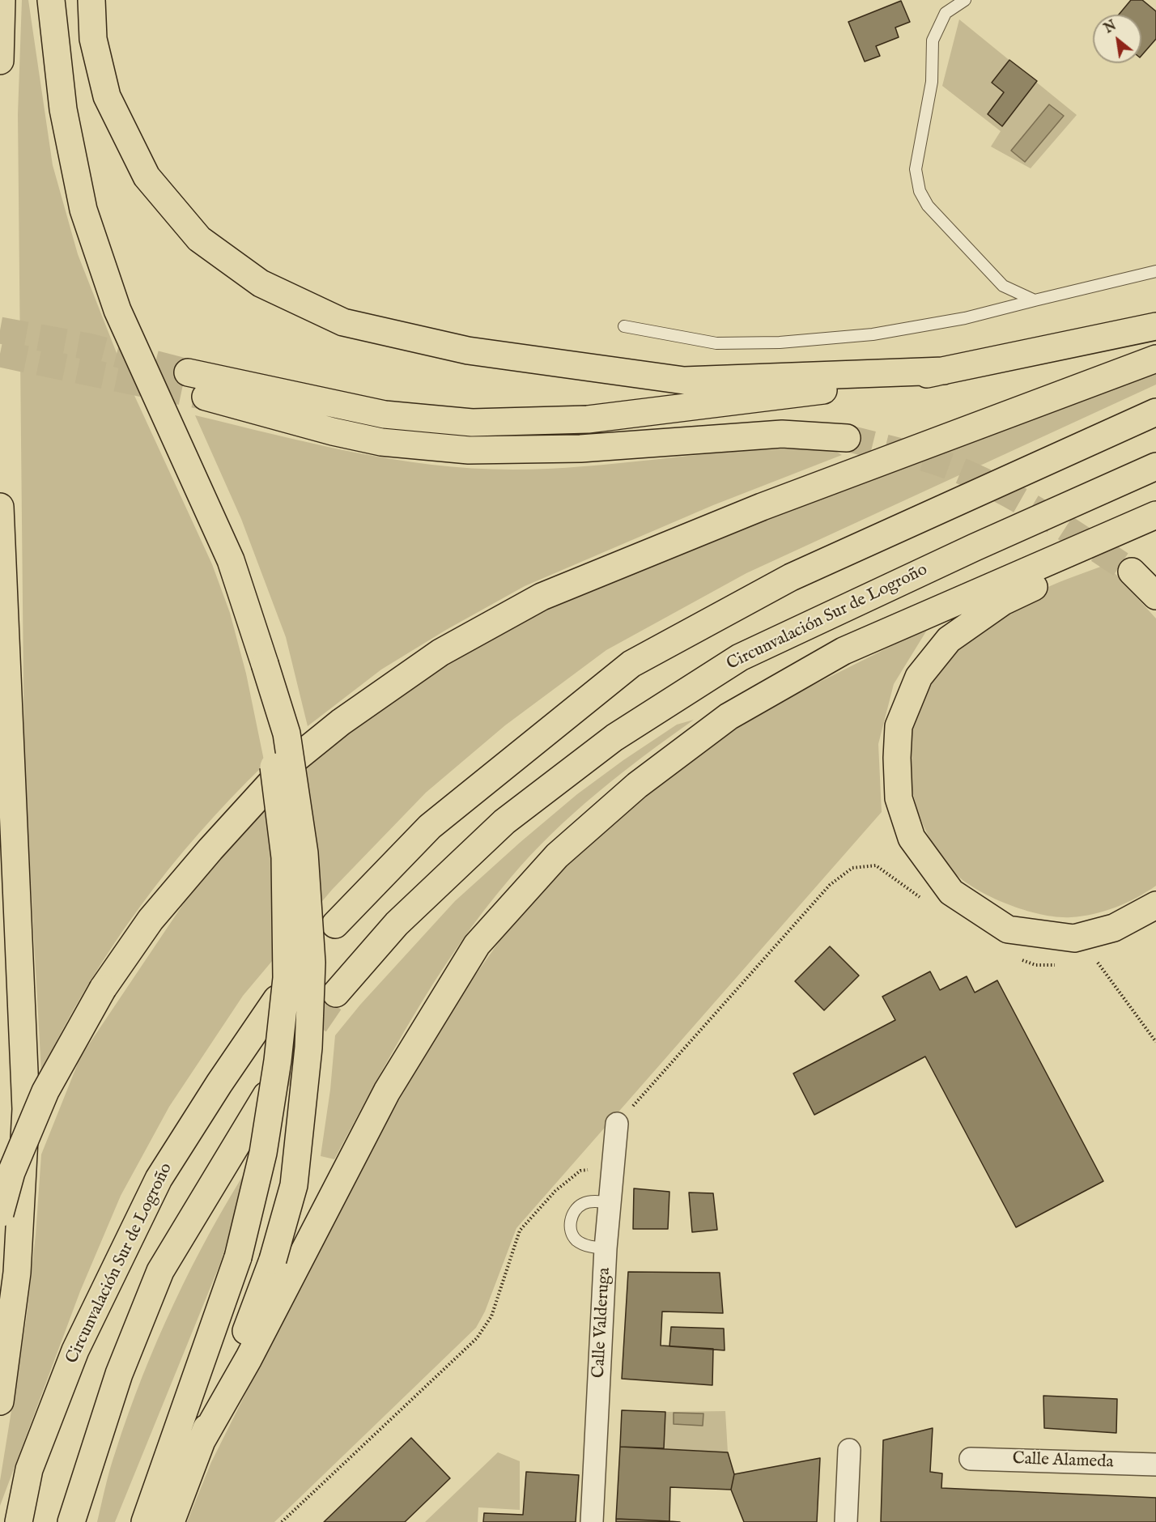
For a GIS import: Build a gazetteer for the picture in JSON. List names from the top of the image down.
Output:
{
  "streets": {
    "highway": ["Circunvalación Sur de Logroño"],
    "street": ["Calle Valderuga", "Calle Alameda"]
  },
  "north": "top left"
}
